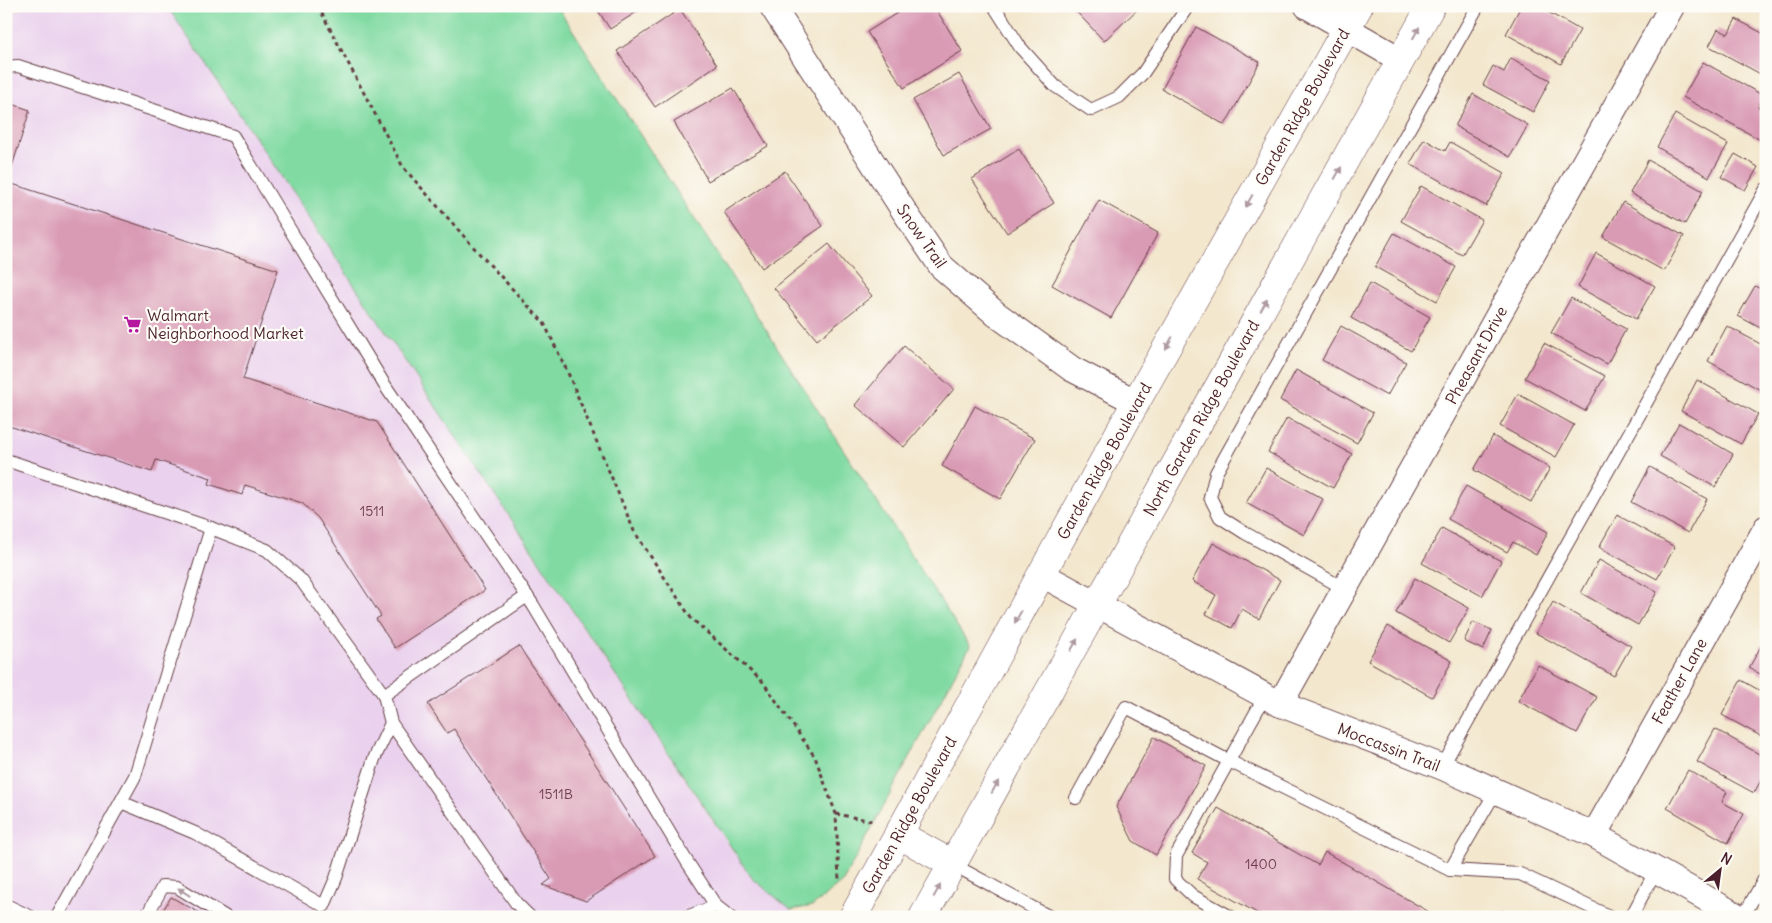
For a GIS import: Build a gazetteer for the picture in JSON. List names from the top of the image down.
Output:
{
  "streets": {
    "main road": ["Garden Ridge Boulevard", "North Garden Ridge Boulevard"],
    "street": [
      "Snow Trail",
      "Pheasant Drive",
      "Feather Lane",
      "Moccassin Trail"
    ]
  },
  "crossings": [
    ["Garden Ridge Boulevard", "Snow Trail"],
    ["Garden Ridge Boulevard", "Moccassin Trail"],
    ["Pheasant Drive", "Moccassin Trail"],
    ["North Garden Ridge Boulevard", "Moccassin Trail"],
    ["Feather Lane", "Moccassin Trail"]
  ],
  "one_way": ["Garden Ridge Boulevard", "North Garden Ridge Boulevard"],
  "places": {
    "supermarket": ["Walmart Neighborhood Market"]
  },
  "house_numbers": ["1511", "1511B", "1400"],
  "north": "top right"
}
